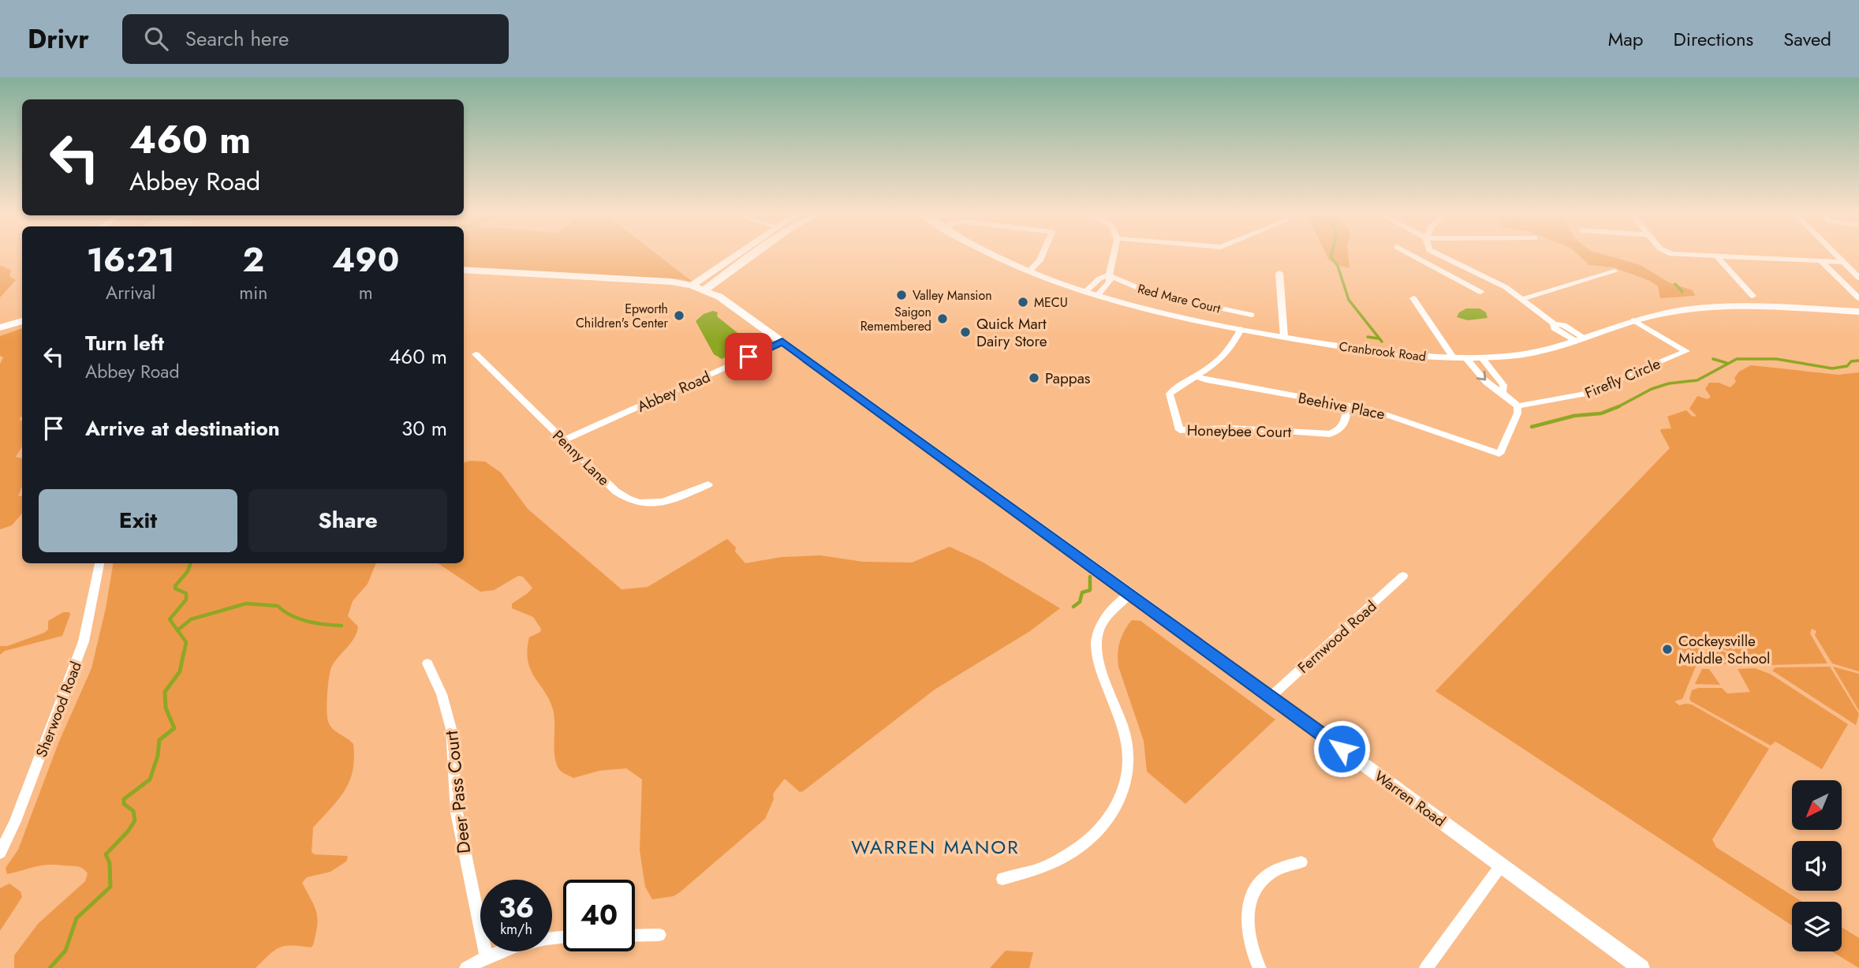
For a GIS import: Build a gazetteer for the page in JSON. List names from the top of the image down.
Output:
{
  "streets": {
    "street": [
      "Red Mare Court",
      "Cranbrook Road",
      "Firefly Circle",
      "Abbey Road",
      "Beehive Place",
      "Honeybee Court",
      "Penny Lane",
      "Fernwood Road",
      "Sherwood Road",
      "Deer Pass Court",
      "Warren Road"
    ]
  },
  "crossings": [
    ["Cranbrook Road", "Firefly Circle"],
    ["Firefly Circle", "Beehive Place"],
    ["Abbey Road", "Penny Lane"],
    ["Abbey Road", "Warren Road"],
    ["Beehive Place", "Honeybee Court"],
    ["Fernwood Road", "Warren Road"]
  ],
  "districts": ["WARREN MANOR"],
  "places": [
    "Valley Mansion",
    "MECU",
    "Epworth Children's Center",
    "Saigon Remembered",
    "Quick Mart Dairy Store",
    "Pappas",
    "Cockeysville Middle School"
  ],
  "north": "bottom left",
  "page": {
    "header": "Drivr",
    "search": "Search here",
    "nav": ["Map", "Directions", "Saved"],
    "turn": ["460 m", "Abbey Road"],
    "eta": [
      "16:21",
      "Arrival",
      "2",
      "min",
      "490",
      "m"
    ],
    "list": [
      {
        "name": "Turn left",
        "note": "Abbey Road",
        "value": "460 m"
      },
      {
        "name": "Arrive at destination",
        "value": "30 m"
      }
    ],
    "buttons": ["Exit", "Share"],
    "speed": "36 km/h",
    "limit": "40"
  }
}
